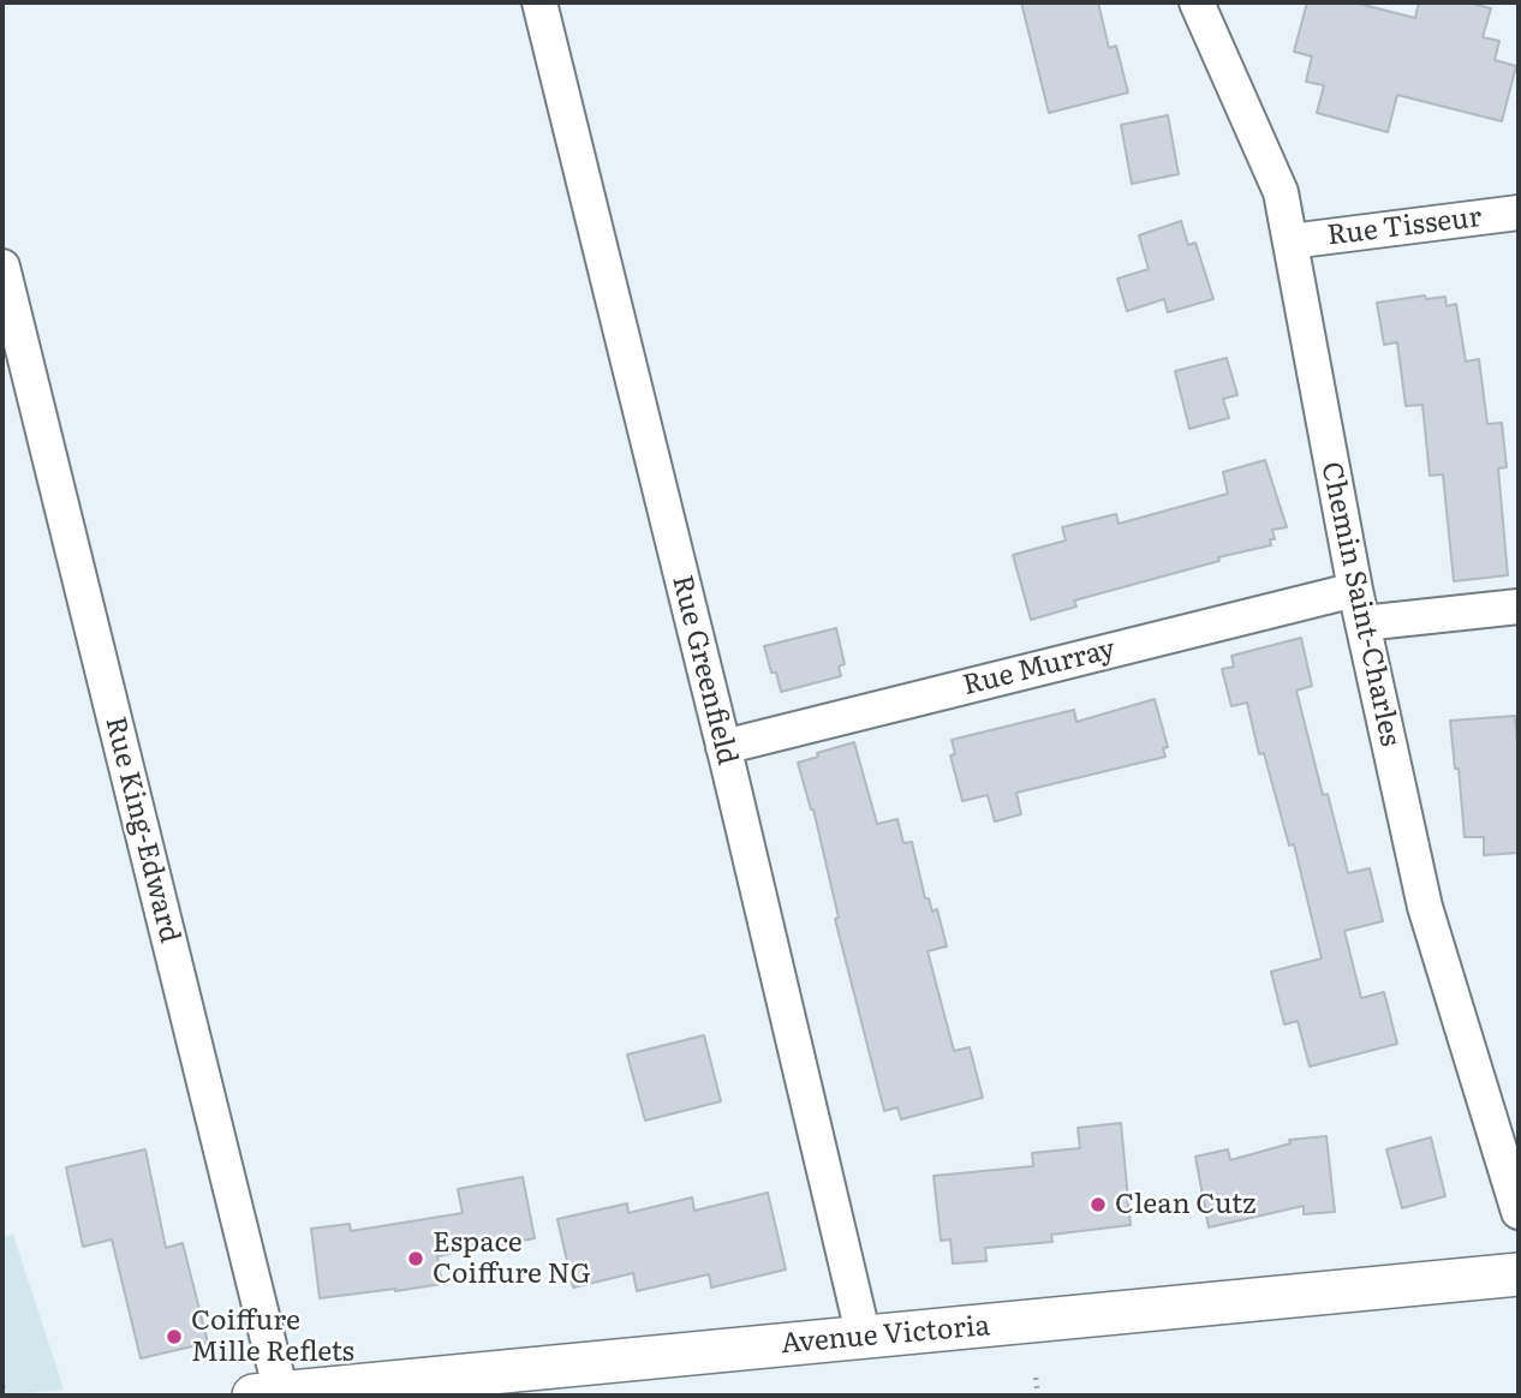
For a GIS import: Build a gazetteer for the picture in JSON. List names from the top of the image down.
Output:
{
  "streets": {
    "street": [
      "Rue Tisseur",
      "Chemin Saint-Charles",
      "Rue Murray",
      "Rue Greenfield",
      "Rue King-Edward",
      "Avenue Victoria"
    ]
  },
  "crossings": [
    ["Rue Tisseur", "Chemin Saint-Charles"],
    ["Chemin Saint-Charles", "Rue Murray"],
    ["Rue Murray", "Rue Greenfield"],
    ["Rue Greenfield", "Avenue Victoria"],
    ["Rue King-Edward", "Avenue Victoria"]
  ],
  "places": ["Clean Cutz", "Espace Coiffure NG", "Coiffure Mille Reflets"]
}
